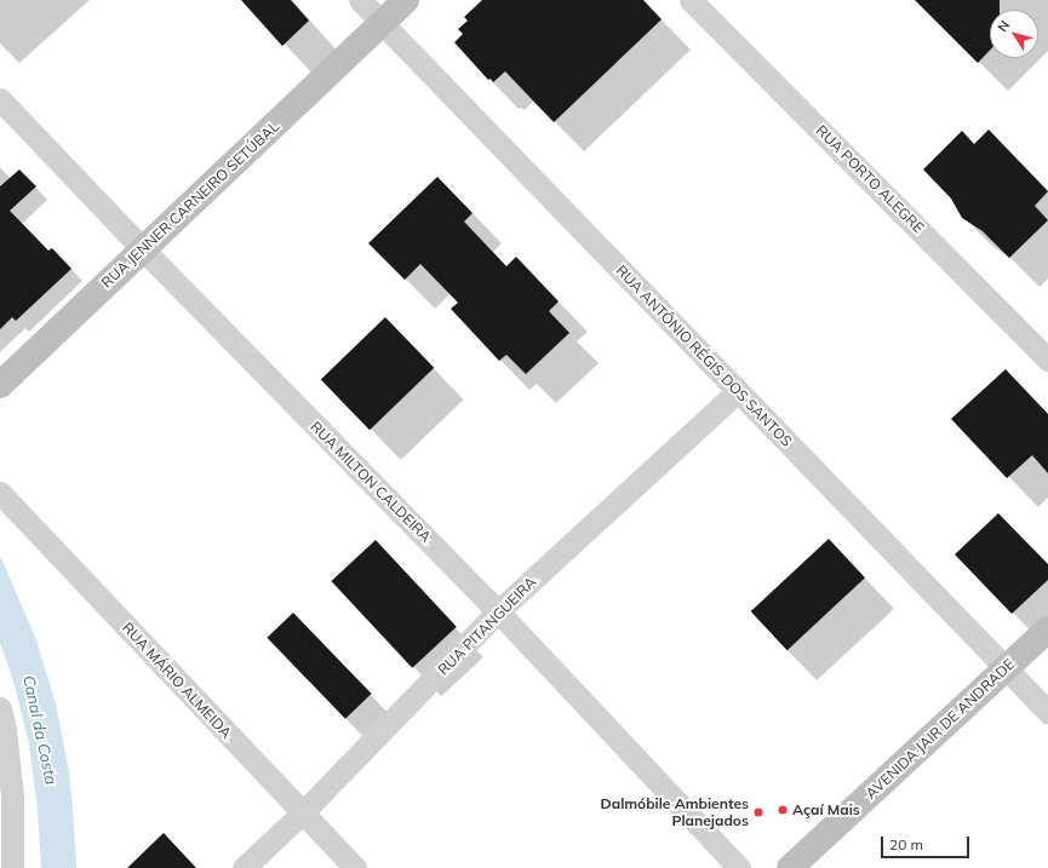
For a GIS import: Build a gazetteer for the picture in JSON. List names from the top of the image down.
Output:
{
  "streets": {
    "street": [
      "RUA PORTO ALEGRE",
      "RUA JENNER CARNEIRO SETÚBAL",
      "RUA ANTÔNIO RÉGIS DOS SANTOS",
      "RUA MILTON CALDEIRA",
      "RUA PITANGUEIRA",
      "RUA MÁRIO ALMEIDA",
      "AVENIDA JAIR DE ANDRADE"
    ]
  },
  "crossings": [
    ["RUA JENNER CARNEIRO SETÚBAL", "RUA ANTÔNIO RÉGIS DOS SANTOS"],
    ["RUA JENNER CARNEIRO SETÚBAL", "RUA MILTON CALDEIRA"],
    ["RUA ANTÔNIO RÉGIS DOS SANTOS", "RUA PITANGUEIRA"],
    ["RUA ANTÔNIO RÉGIS DOS SANTOS", "AVENIDA JAIR DE ANDRADE"],
    ["RUA MILTON CALDEIRA", "RUA PITANGUEIRA"],
    ["RUA PITANGUEIRA", "RUA MÁRIO ALMEIDA"]
  ],
  "water": ["Canal da Costa"],
  "places": ["Açaí Mais", "Dalmóbile Ambientes Planejados"],
  "scale_bar": "20 m",
  "north": "top left"
}
